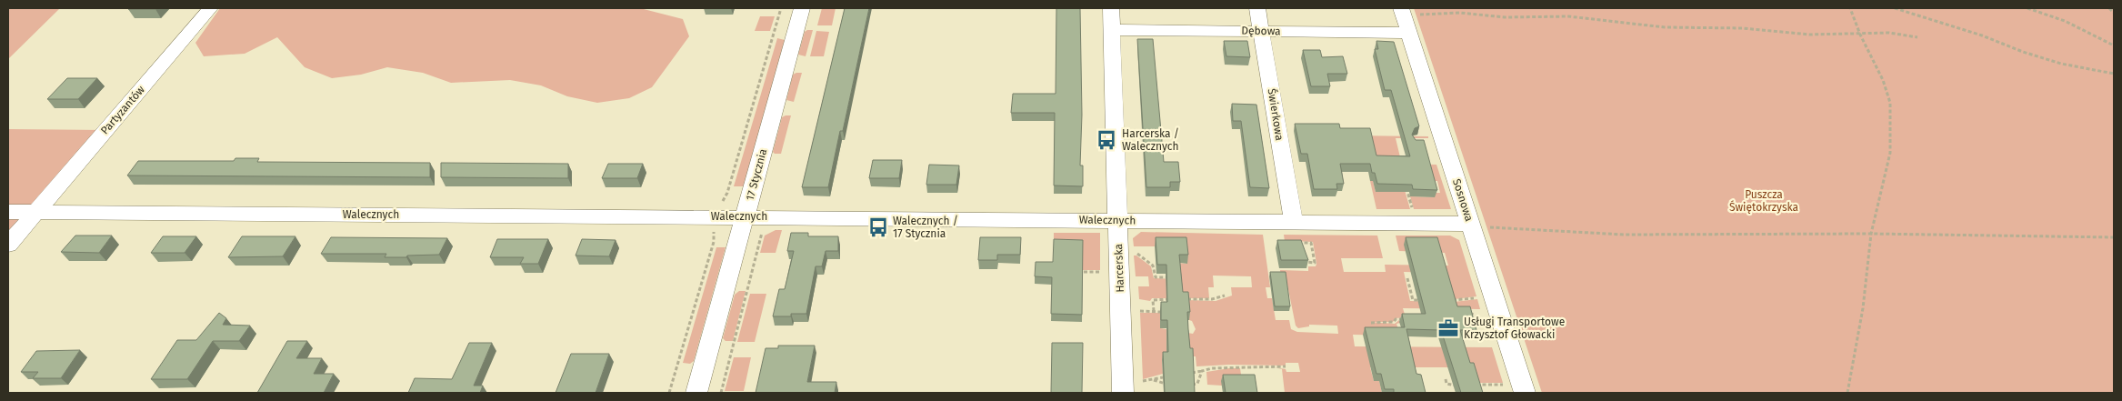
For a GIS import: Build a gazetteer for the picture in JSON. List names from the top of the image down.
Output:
{
  "streets": {
    "street": [
      "Dębowa",
      "Partyzantów",
      "Świerkowa",
      "17 Stycznia",
      "Sosnowa",
      "Walecznych",
      "Harcerska"
    ]
  },
  "crossings": [
    ["Dębowa", "Świerkowa"],
    ["Dębowa", "Sosnowa"],
    ["Dębowa", "Harcerska"],
    ["Partyzantów", "Walecznych"],
    ["Świerkowa", "Walecznych"],
    ["17 Stycznia", "Walecznych"],
    ["Sosnowa", "Walecznych"],
    ["Walecznych", "Harcerska"]
  ],
  "parks": ["Puszcza Świętokrzyska"],
  "places": {
    "bus stop": ["Harcerska / Walecznych", "Walecznych / 17 Stycznia"],
    "office": ["Usługi Transportowe Krzysztof Głowacki"]
  }
}
